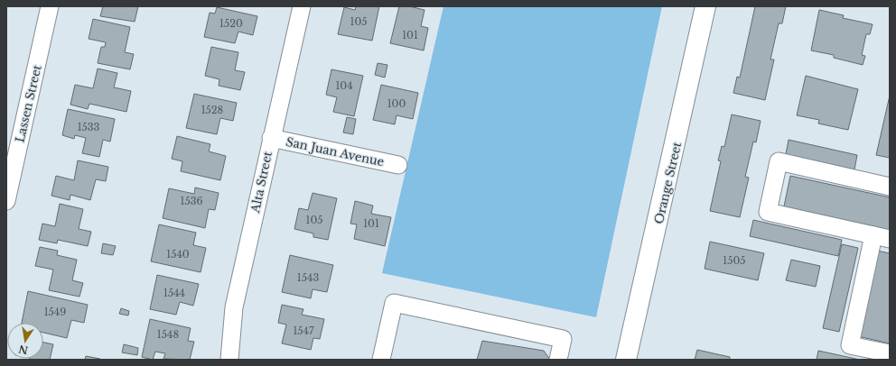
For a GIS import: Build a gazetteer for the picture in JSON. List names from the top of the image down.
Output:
{
  "streets": {
    "main road": ["Orange Street"],
    "street": ["Lassen Street", "San Juan Avenue", "Alta Street"]
  },
  "crossings": [
    ["San Juan Avenue", "Alta Street"]
  ],
  "house_numbers": [
    "105",
    "1520",
    "101",
    "104",
    "100",
    "1528",
    "1533",
    "1536",
    "105",
    "101",
    "1540",
    "1505",
    "1543",
    "1544",
    "1549",
    "1547",
    "1548"
  ],
  "north": "bottom"
}
